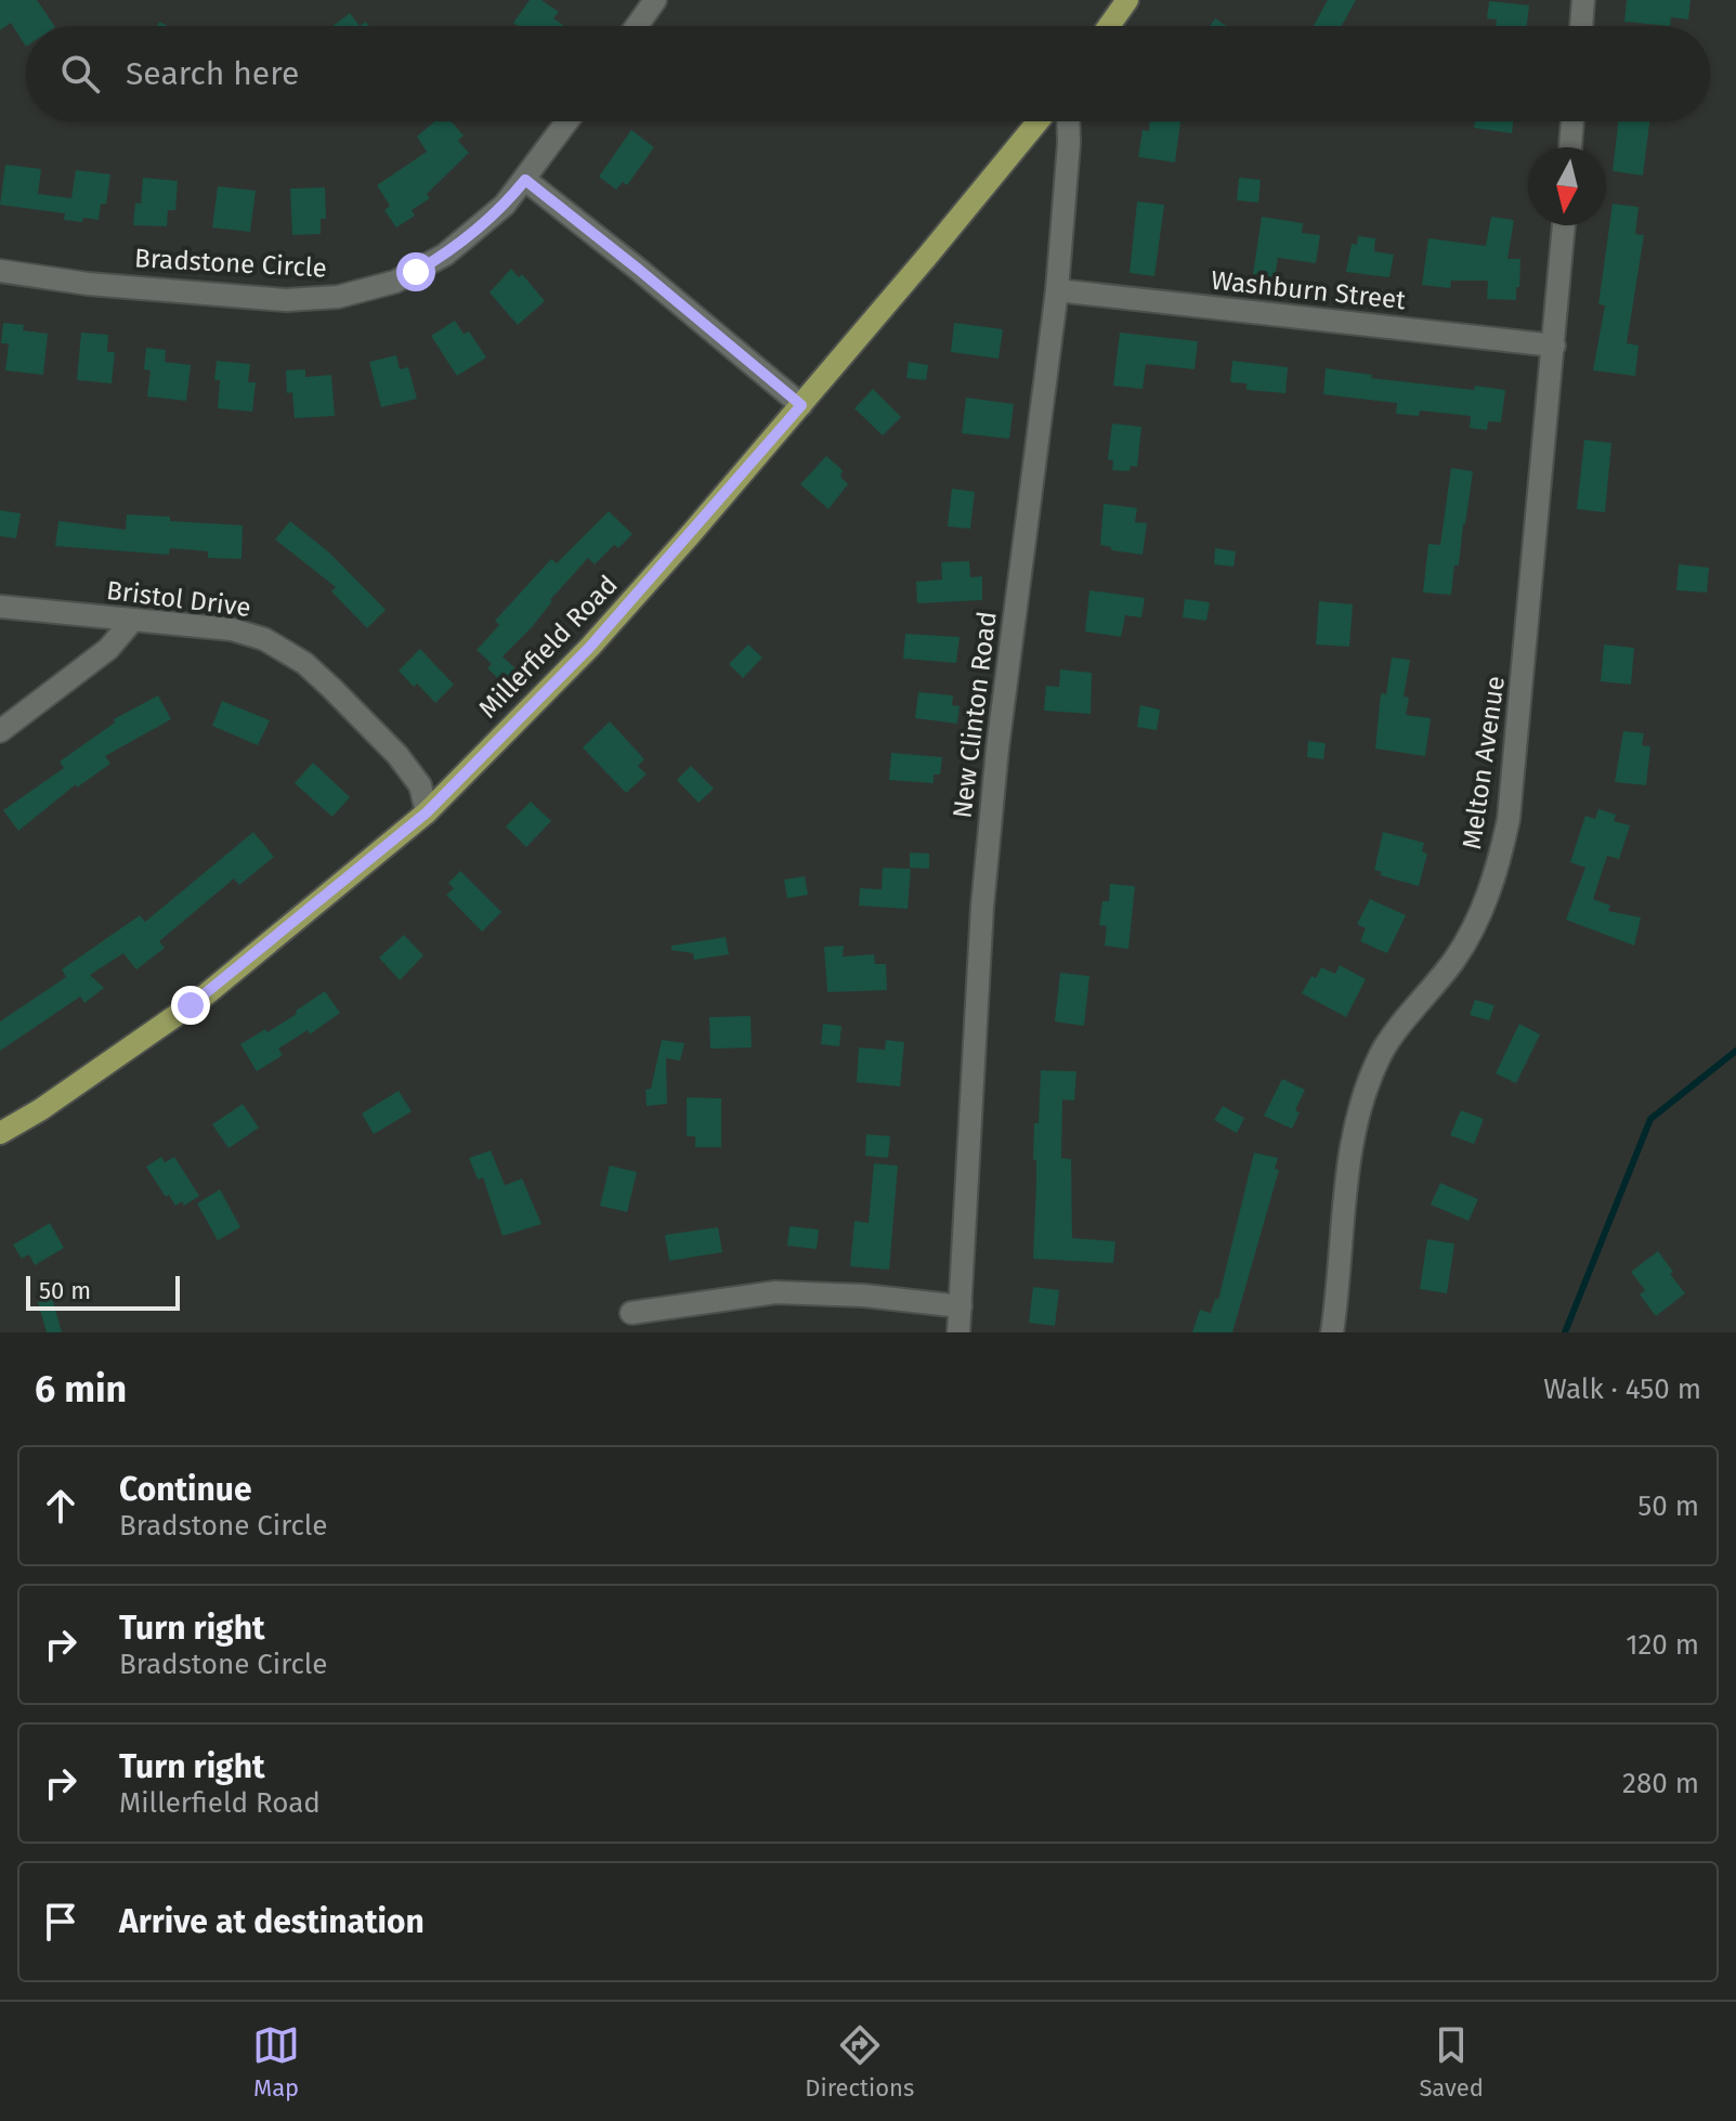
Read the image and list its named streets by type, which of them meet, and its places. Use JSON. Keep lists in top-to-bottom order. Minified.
{"streets":{"main road":["Millerfield Road"],"street":["Bradstone Circle","Washburn Street","Bristol Drive","New Clinton Road","Melton Avenue"]},"crossings":[["Washburn Street","New Clinton Road"],["Washburn Street","Melton Avenue"],["Bristol Drive","Millerfield Road"]],"scale_bar":"50 m","north":"bottom","page":{"search":"Search here","scale":"50 m","heading":["6 min","Walk · 450 m"],"list":[["Continue","Bradstone Circle","50 m"],["Turn right","Bradstone Circle","120 m"],["Turn right","Millerfield Road","280 m"],"Arrive at destination"],"nav":["Map","Directions","Saved"]}}
